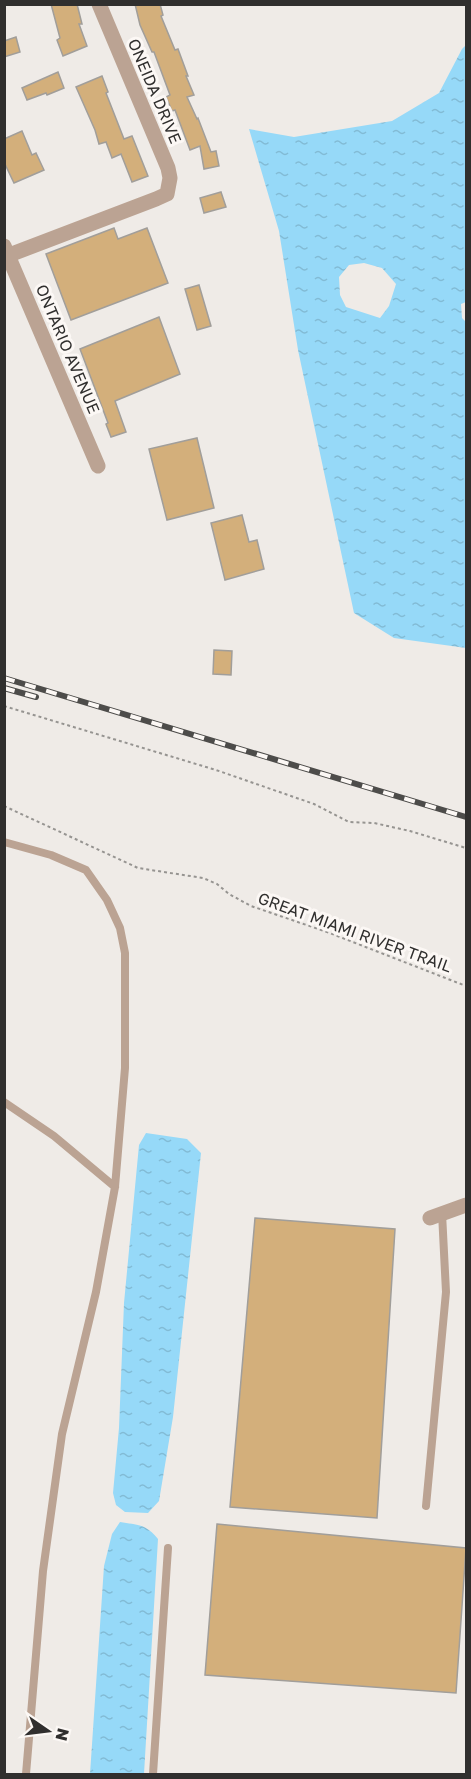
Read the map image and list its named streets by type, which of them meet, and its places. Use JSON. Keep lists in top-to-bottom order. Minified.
{"streets":{"street":["ONEIDA DRIVE","ONTARIO AVENUE"],"path":["GREAT MIAMI RIVER TRAIL"]},"crossings":[["ONEIDA DRIVE","ONTARIO AVENUE"]],"north":"right"}
